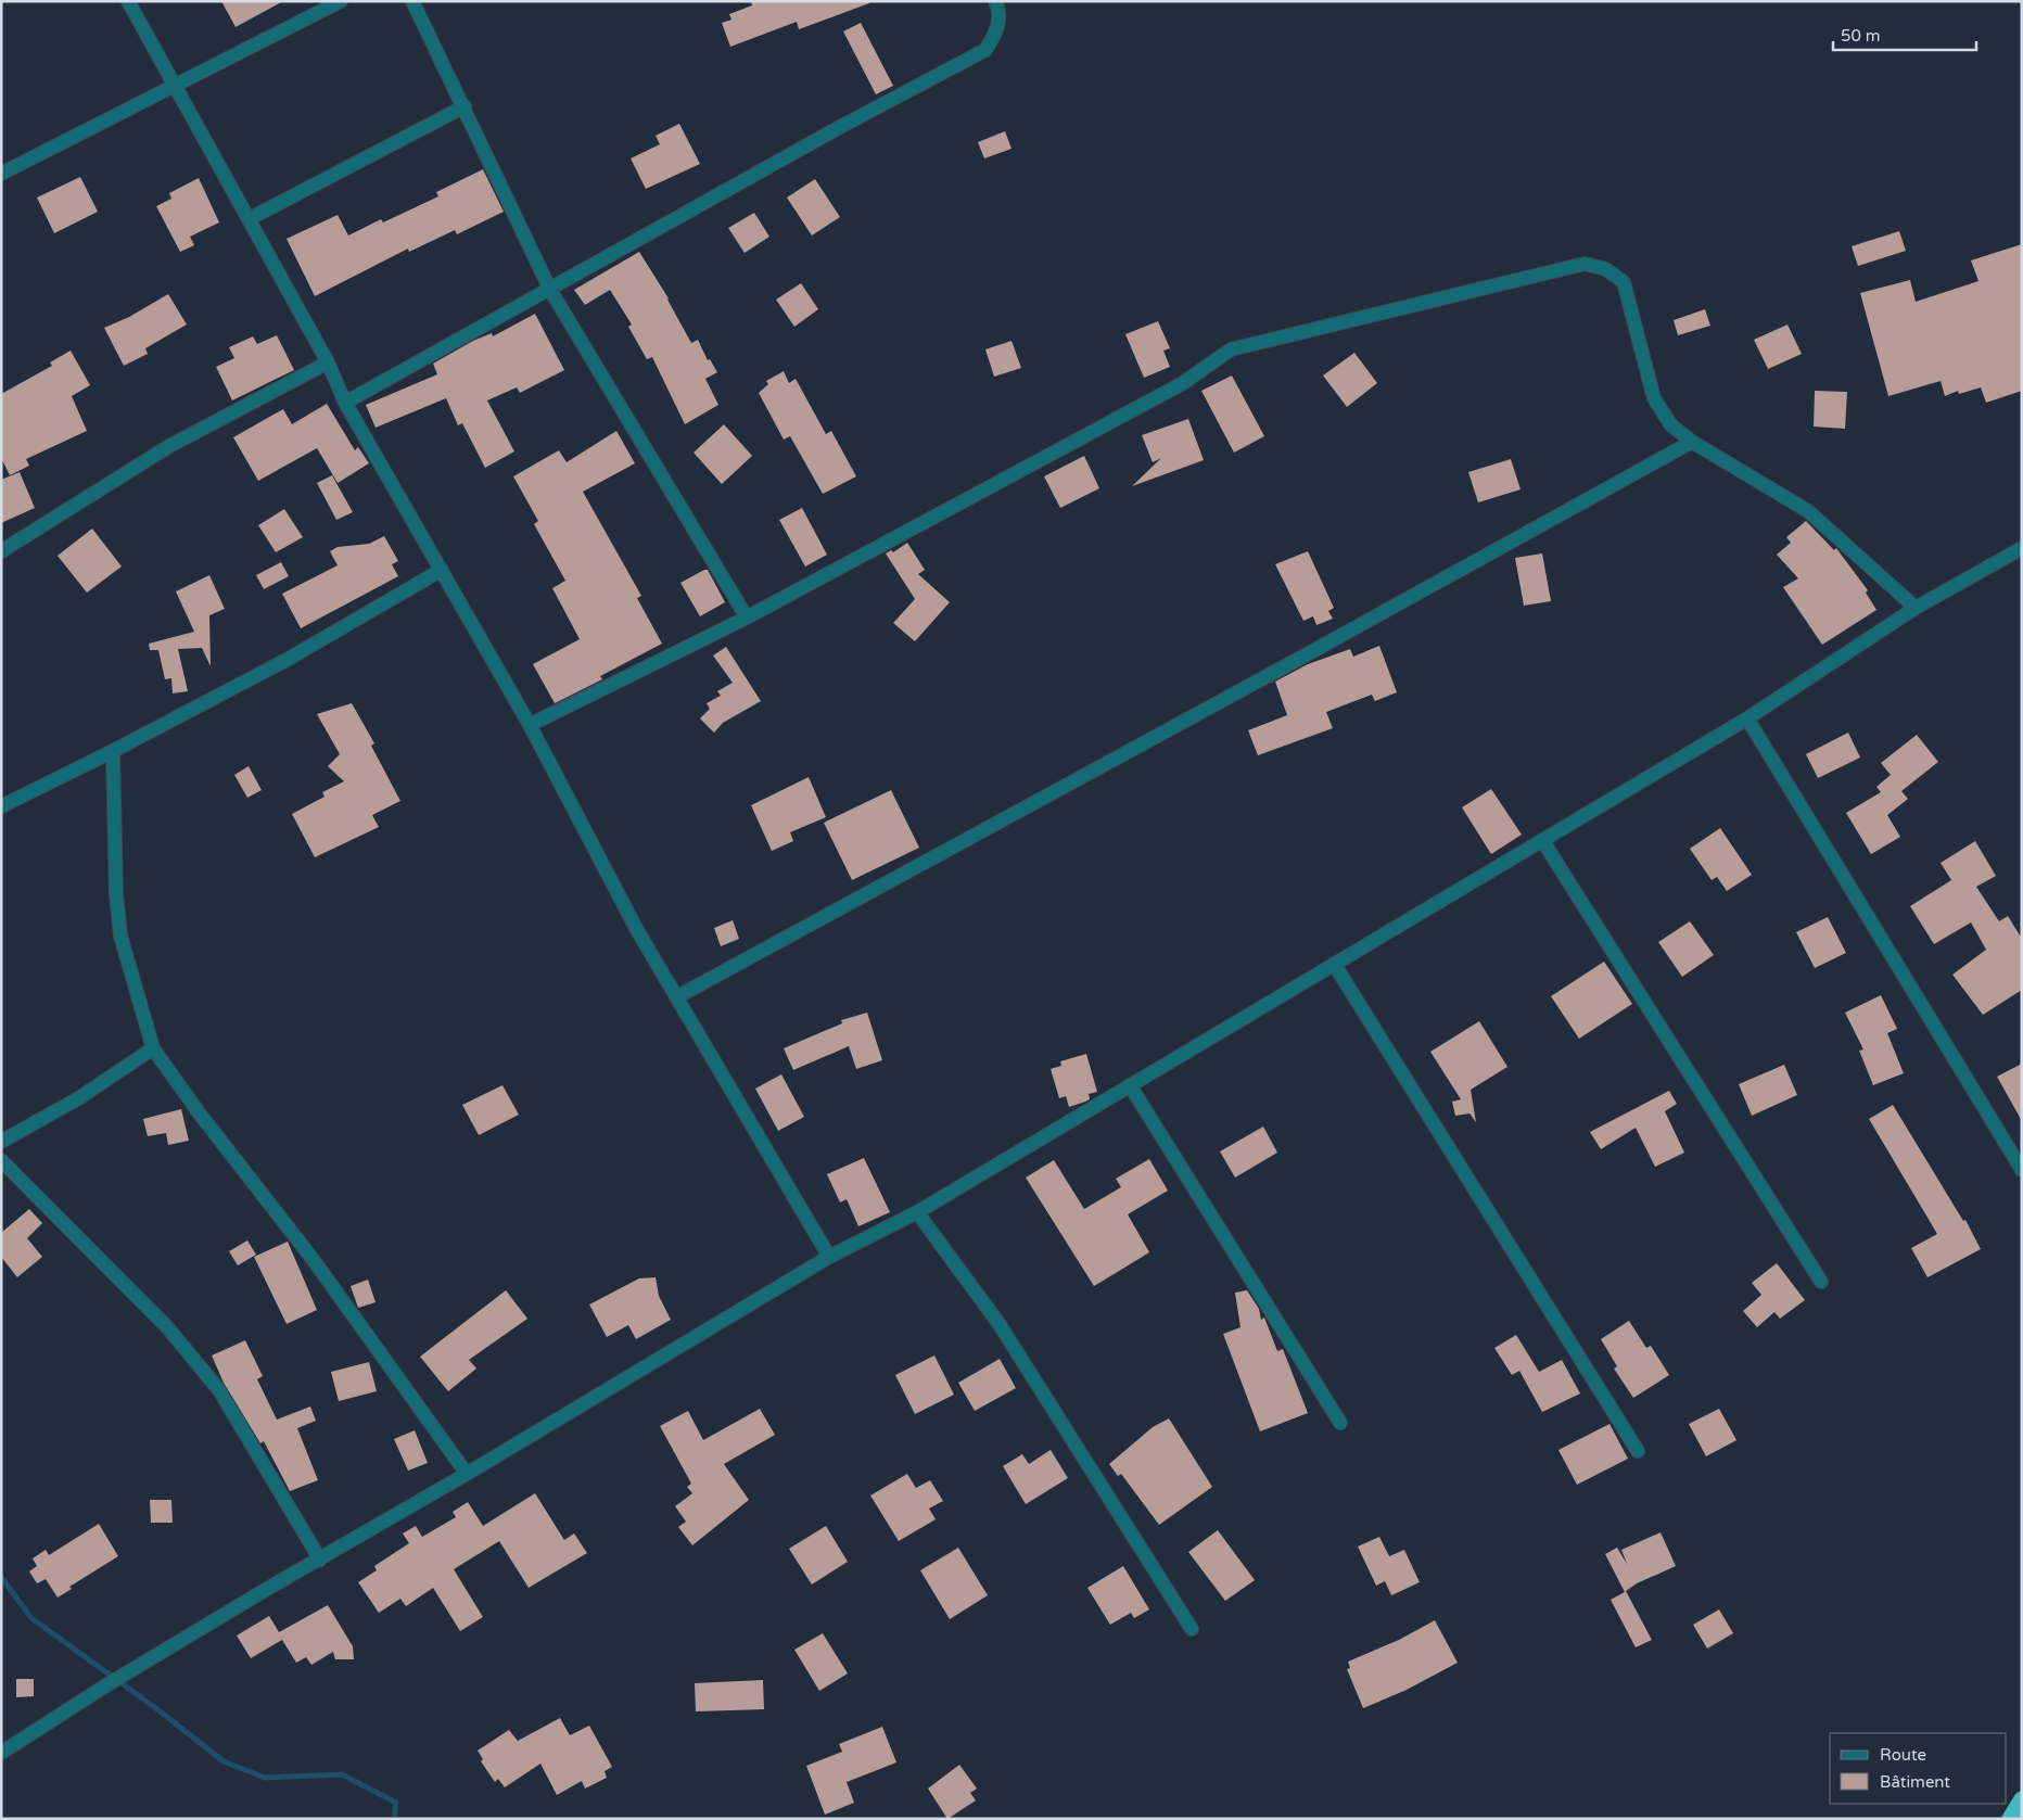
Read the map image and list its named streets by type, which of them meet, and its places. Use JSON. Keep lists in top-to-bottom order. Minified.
{"legend":["Route","Bâtiment"],"scale_bar":"50 m"}
